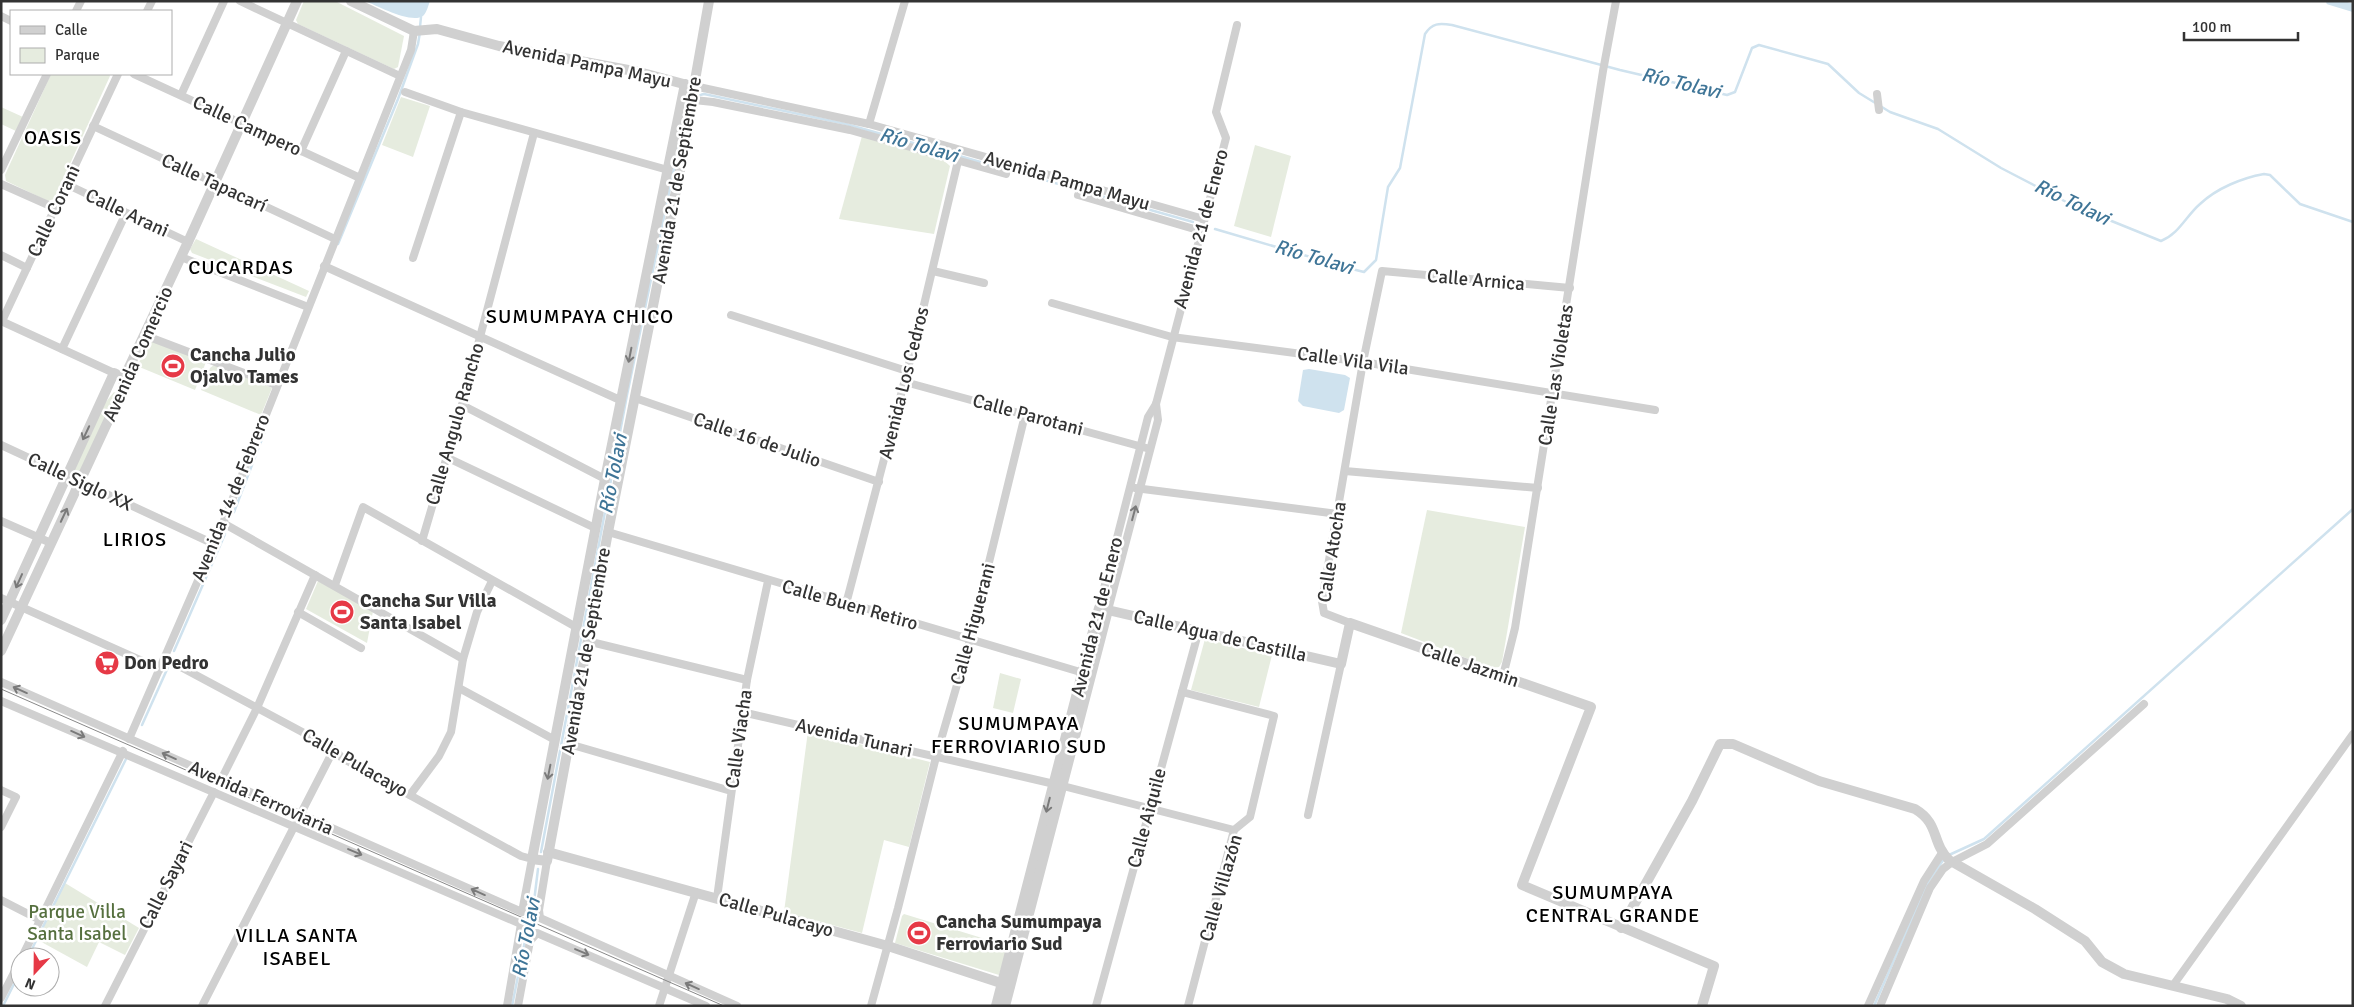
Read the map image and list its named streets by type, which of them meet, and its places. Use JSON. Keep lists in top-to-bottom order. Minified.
{"streets":{"street":["Avenida Pampa Mayu","Calle Campero","Avenida 21 de Septiembre","Calle Tapacarí","Calle Corani","Calle Arani","Avenida 21 de Enero","Calle Arnica","Avenida Comercio","Calle Vila Vila","Calle Las Violetas","Avenida Los Cedros","Calle Parotani","Calle Angulo Rancho","Calle 16 de Julio","Calle Siglo XX","Avenida 14 de Febrero","Calle Atocha","Calle Buen Retiro","Calle Higuerani","Calle Agua de Castilla","Calle Jazmin","Avenida Tunari","Calle Viacha","Calle Pulacayo","Avenida Ferroviaria","Calle Aiquile","Calle Sayari","Calle Villazón"]},"crossings":[["Avenida Pampa Mayu","Avenida 21 de Septiembre"],["Avenida Pampa Mayu","Avenida 21 de Enero"],["Avenida Pampa Mayu","Avenida Los Cedros"],["Avenida Pampa Mayu","Avenida 14 de Febrero"],["Calle Campero","Avenida Comercio"],["Calle Campero","Avenida 14 de Febrero"],["Avenida 21 de Septiembre","Calle 16 de Julio"],["Avenida 21 de Septiembre","Calle Buen Retiro"],["Avenida 21 de Septiembre","Calle Pulacayo"],["Avenida 21 de Septiembre","Avenida Ferroviaria"],["Calle Tapacarí","Calle Corani"],["Calle Tapacarí","Avenida Comercio"],["Calle Tapacarí","Avenida 14 de Febrero"],["Calle Corani","Calle Arani"],["Calle Arani","Avenida Comercio"],["Calle Arani","Avenida 14 de Febrero"],["Avenida 21 de Enero","Calle Vila Vila"],["Avenida 21 de Enero","Calle Parotani"],["Avenida 21 de Enero","Calle Buen Retiro"],["Avenida 21 de Enero","Calle Agua de Castilla"],["Avenida 21 de Enero","Avenida Tunari"],["Avenida 21 de Enero","Calle Pulacayo"],["Calle Arnica","Calle Las Violetas"],["Calle Arnica","Calle Atocha"],["Avenida Comercio","Calle Siglo XX"],["Calle Vila Vila","Calle Las Violetas"],["Calle Vila Vila","Calle Atocha"],["Calle Las Violetas","Calle Jazmin"],["Avenida Los Cedros","Calle Parotani"],["Avenida Los Cedros","Calle 16 de Julio"],["Avenida Los Cedros","Calle Buen Retiro"],["Calle Parotani","Calle Higuerani"],["Calle Siglo XX","Avenida 14 de Febrero"],["Avenida 14 de Febrero","Calle Pulacayo"],["Avenida 14 de Febrero","Avenida Ferroviaria"],["Calle Atocha","Calle Agua de Castilla"],["Calle Atocha","Calle Jazmin"],["Calle Buen Retiro","Calle Higuerani"],["Calle Buen Retiro","Calle Viacha"],["Calle Higuerani","Avenida Tunari"],["Calle Higuerani","Calle Pulacayo"],["Calle Agua de Castilla","Calle Aiquile"],["Avenida Tunari","Calle Viacha"],["Avenida Tunari","Calle Aiquile"],["Avenida Tunari","Calle Villazón"],["Calle Viacha","Calle Pulacayo"],["Avenida Ferroviaria","Calle Sayari"],["Calle Aiquile","Calle Villazón"]],"districts":["OASIS","CUCARDAS","SUMUMPAYA CHICO","LIRIOS","SUMUMPAYA FERROVIARIO SUD","SUMUMPAYA CENTRAL GRANDE","VILLA SANTA ISABEL"],"water":["Río Tolavi"],"parks":["Parque Villa Santa Isabel"],"places":{"sports":["Cancha Julio Ojalvo Tames","Cancha Sur Villa Santa Isabel","Cancha Sumumpaya Ferroviario Sud"],"supermarket":["Don Pedro"]},"legend":["Calle","Parque"],"scale_bar":"100 m","north":"bottom"}
